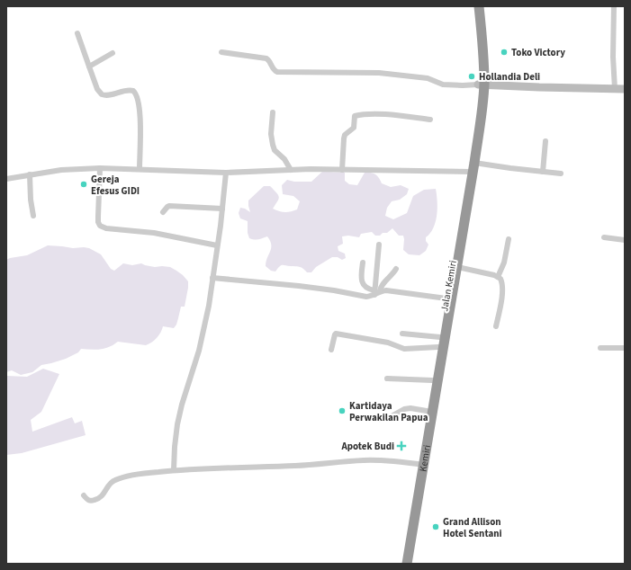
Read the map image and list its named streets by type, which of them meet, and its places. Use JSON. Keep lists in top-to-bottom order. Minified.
{"streets":{"highway":["Jalan Kemiri","Kemiri"]},"crossings":[["Jalan Kemiri","Kemiri"]],"places":{"other":["Toko Victory","Hollandia Deli","Gereja Efesus GIDI","Kartidaya Perwakilan Papua","Grand Allison Hotel Sentani"],"health":["Apotek Budi"]}}
